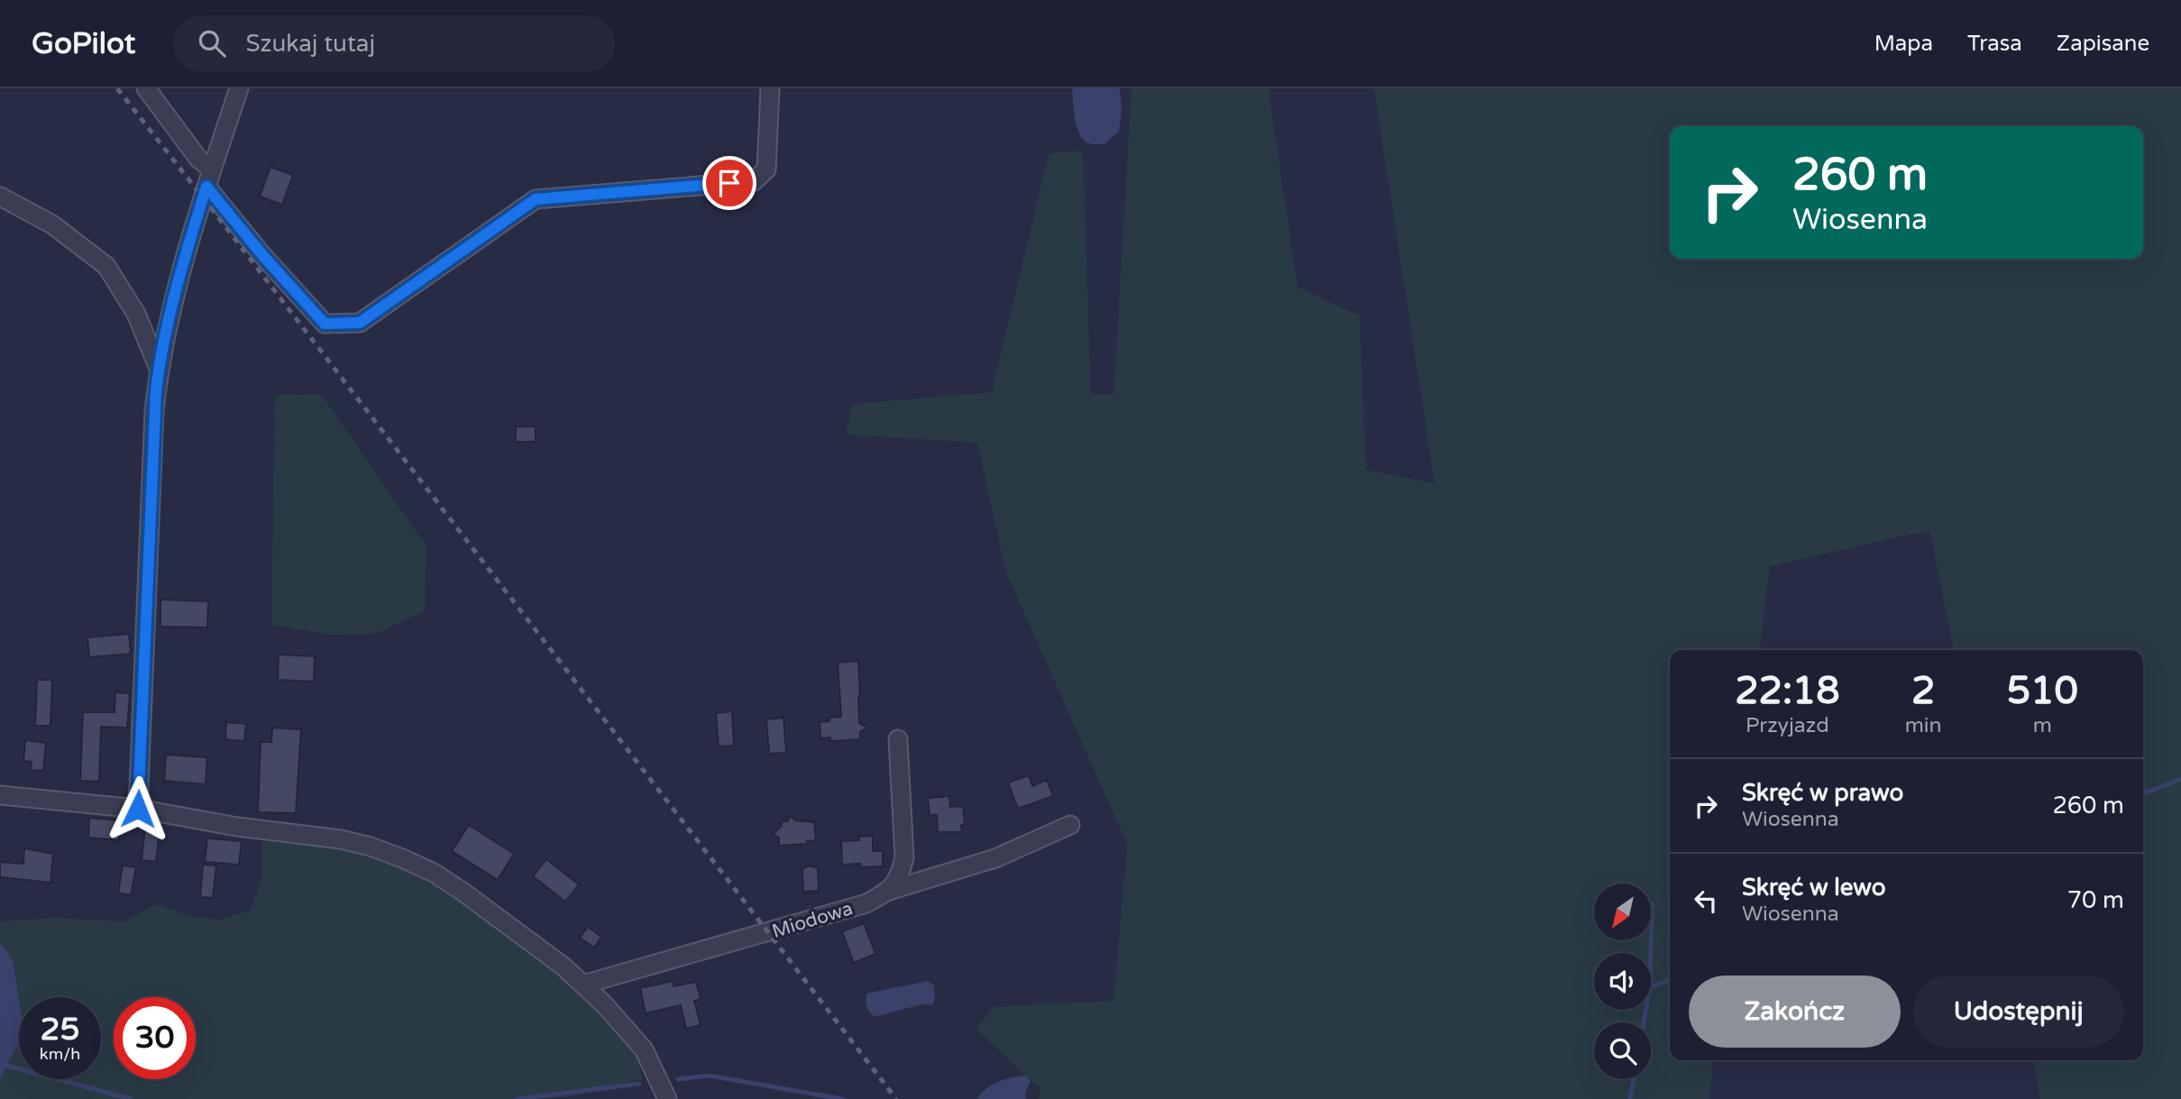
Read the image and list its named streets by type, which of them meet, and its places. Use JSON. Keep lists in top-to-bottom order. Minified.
{"streets":{"street":["Miodowa"]},"north":"bottom left","page":{"header":"GoPilot","search":"Szukaj tutaj","nav":["Mapa","Trasa","Zapisane"],"turn":["260 m","Wiosenna"],"eta":["22:18","Przyjazd","2","min","510","m"],"list":[{"name":"Skręć w prawo","note":"Wiosenna","value":"260 m"},{"name":"Skręć w lewo","note":"Wiosenna","value":"70 m"}],"buttons":["Zakończ","Udostępnij"],"speed":"25 km/h","limit":"30"}}
